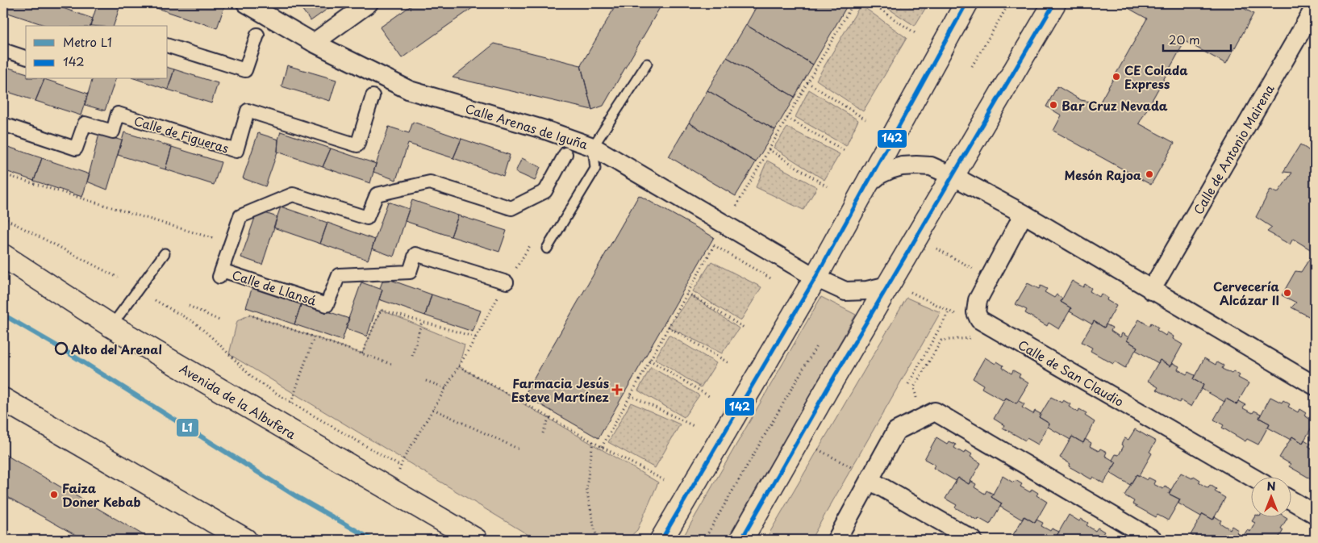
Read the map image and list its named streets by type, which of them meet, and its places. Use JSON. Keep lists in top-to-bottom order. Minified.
{"streets":{"main road":["Avenida de la Albufera"],"street":["Calle Arenas de Iguña","Calle de Figueras","Calle de Antonio Mairena","Calle de Llansá","Calle de San Claudio"]},"places":{"other":["CE Colada Express","Bar Cruz Nevada","Mesón Rajoa","Cervecería Alcázar II","Alto del Arenal","Faiza Doner Kebab"],"health":["Farmacia Jesús Esteve Martínez"]},"lines":["transit line 142","metro line L1"],"legend":["Metro L1","142"],"scale_bar":"20 m","north":"top"}
